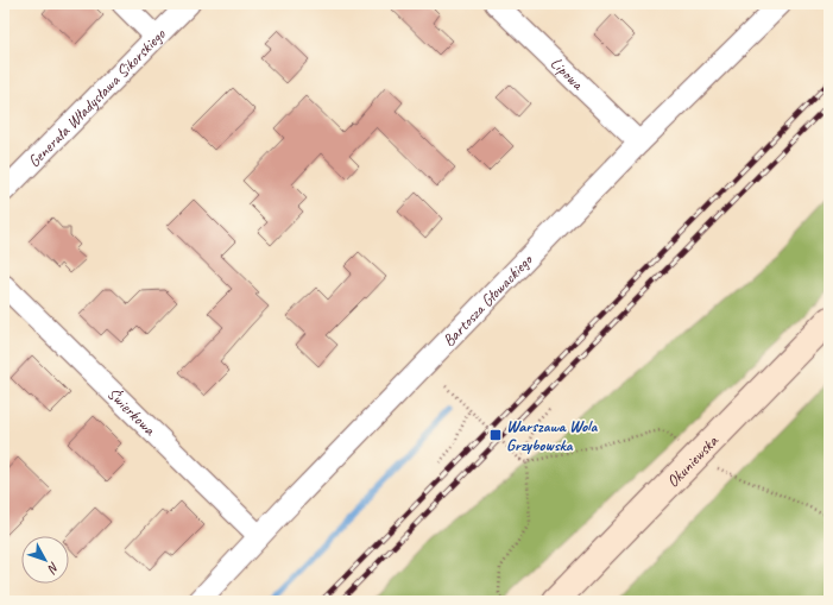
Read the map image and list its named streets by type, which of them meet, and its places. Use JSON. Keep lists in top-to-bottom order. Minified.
{"streets":{"main road":["Okuniewska"],"street":["Lipowa","Generała Władysława Sikorskiego","Bartosza Głowackiego","Świerkowa"]},"crossings":[["Lipowa","Bartosza Głowackiego"],["Bartosza Głowackiego","Świerkowa"]],"places":{"transit":["Warszawa Wola Grzybowska"]},"north":"bottom right"}
